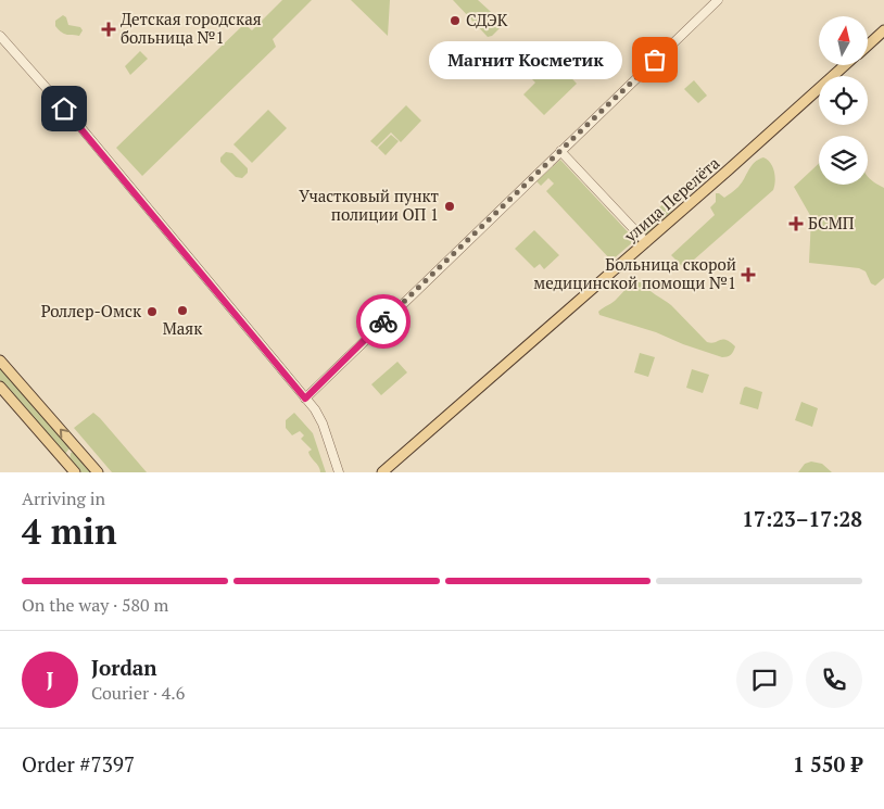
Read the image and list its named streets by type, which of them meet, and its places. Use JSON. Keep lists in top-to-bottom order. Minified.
{"streets":{"main road":["улица Перелёта"]},"places":{"other":["СДЭК","Магнит Косметик","Участковый пункт полиции ОП 1","Маяк","Роллер-Омск"],"health":["Детская городская больница №1","БСМП","Больница скорой медицинской помощи №1"]},"north":"top","page":{"bubble":"Магнит Косметик","heading":["4 min","Arriving in","17:23–17:28"],"panel":["Jordan","Courier · 4.6","Order #7397","1 550 ₽"],"bar":"On the way · 580 m","round":"J"}}
